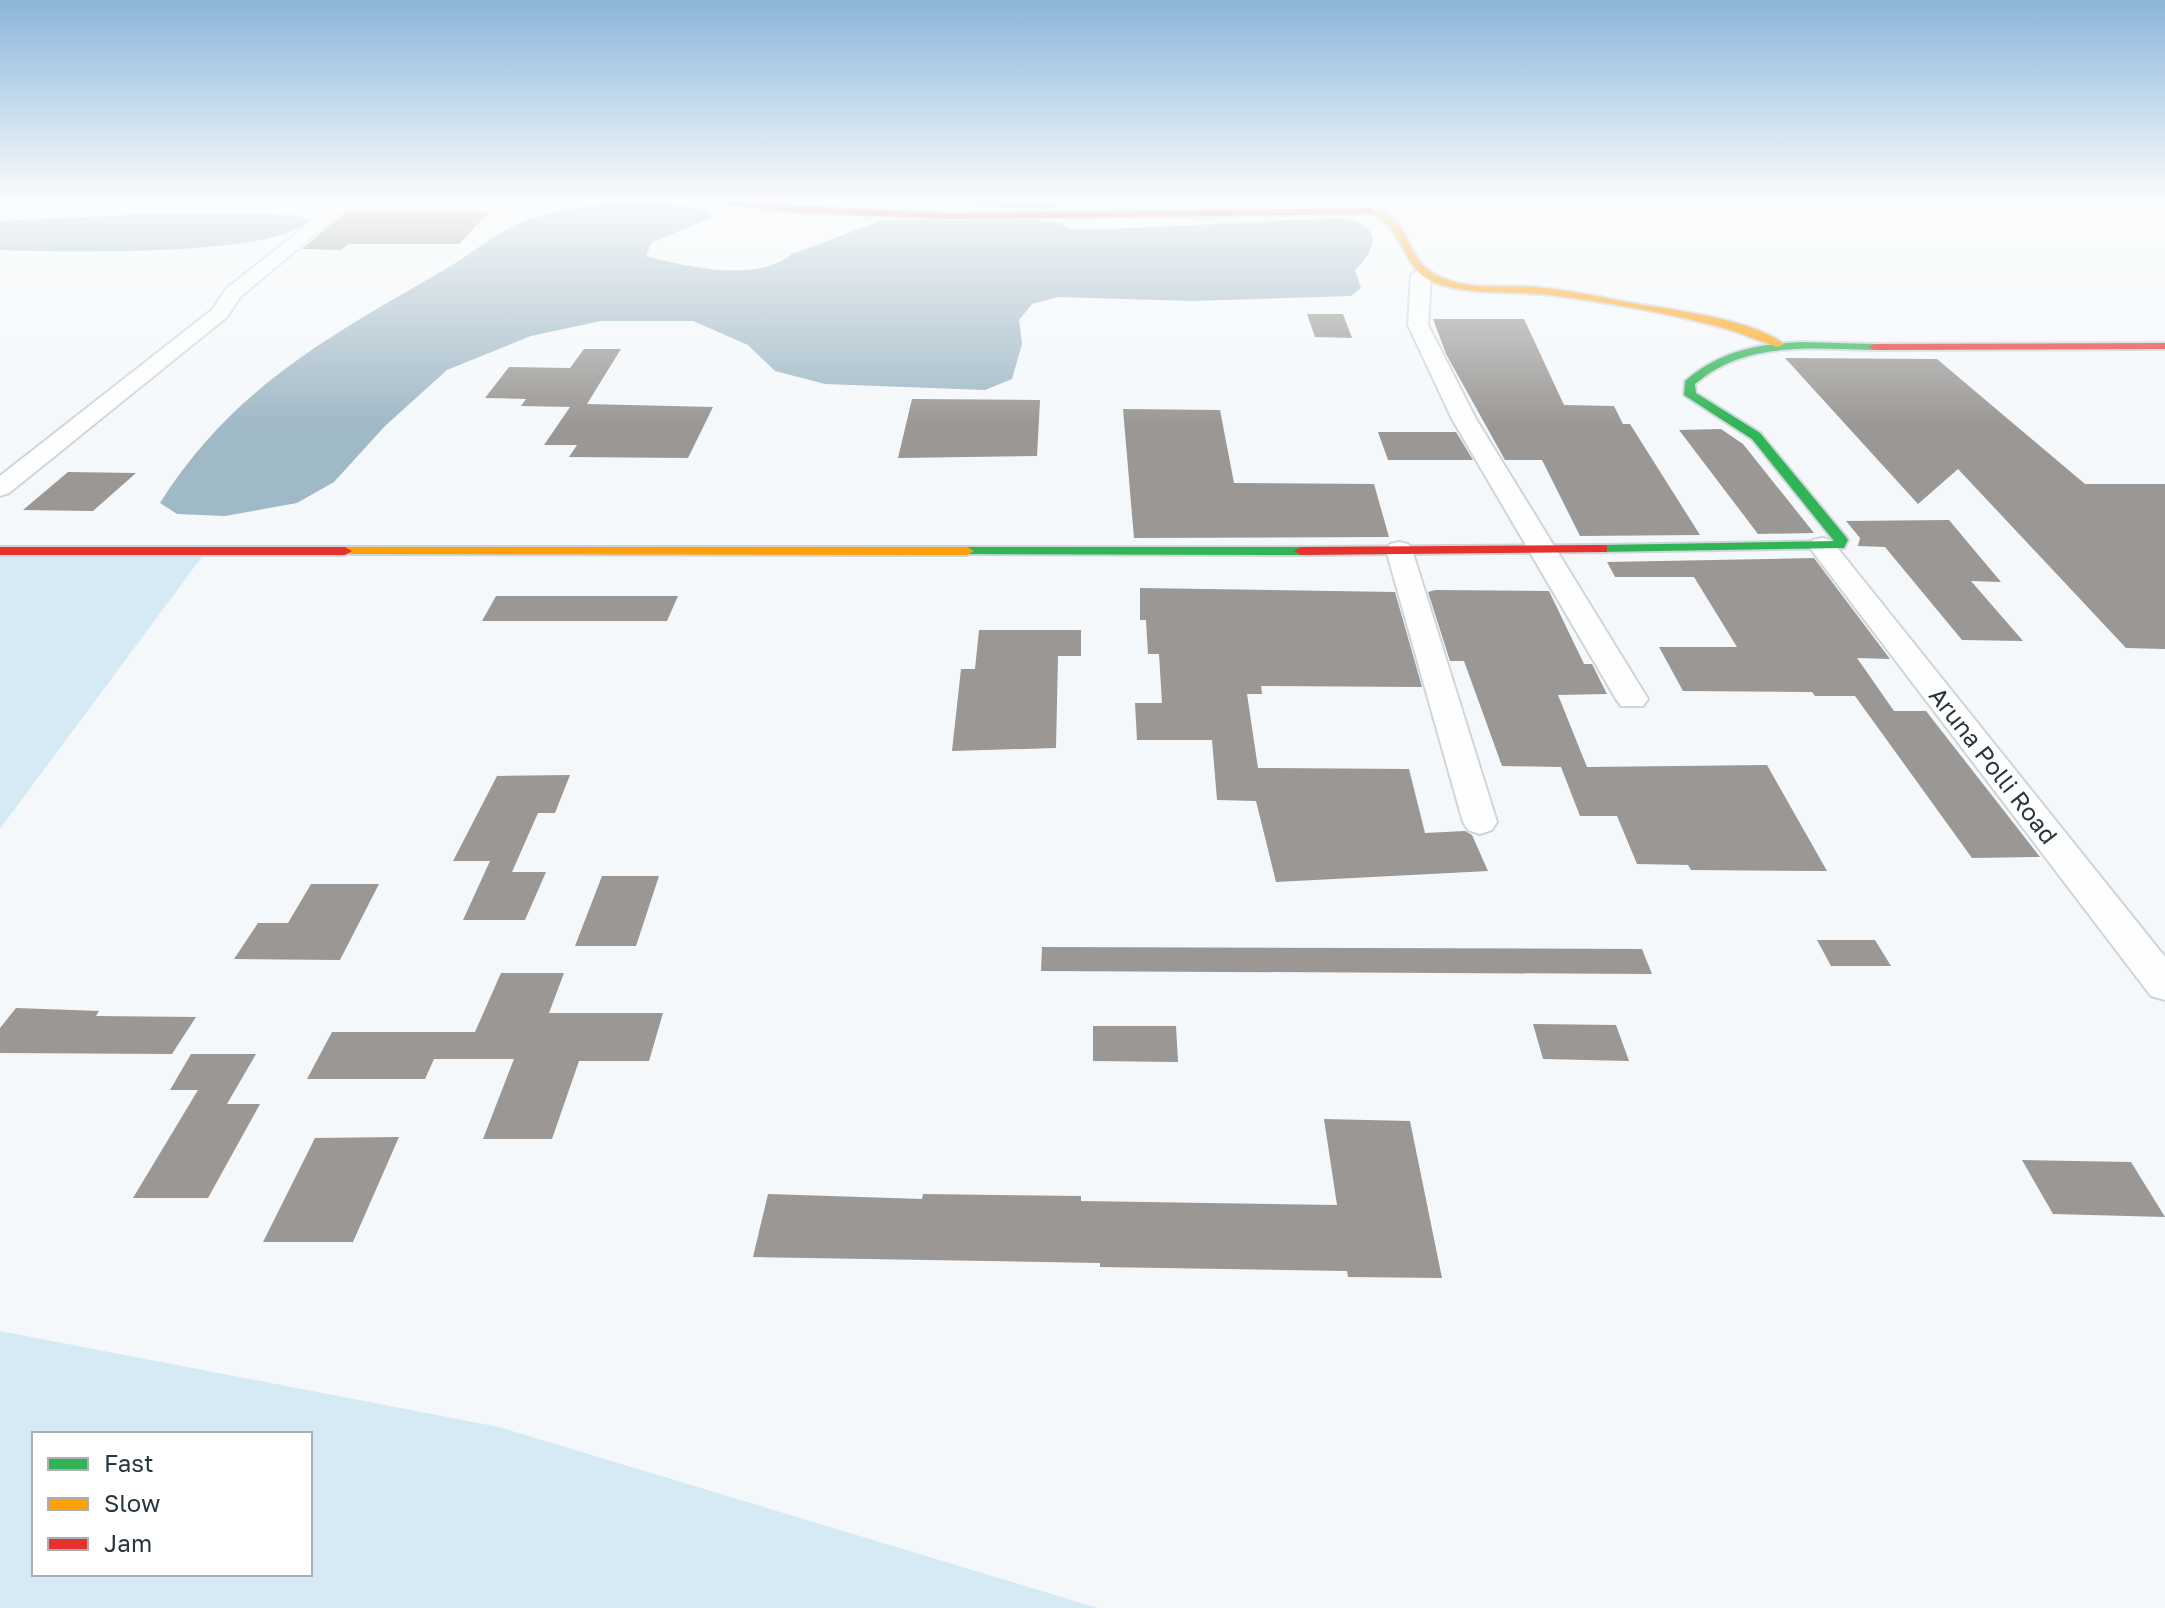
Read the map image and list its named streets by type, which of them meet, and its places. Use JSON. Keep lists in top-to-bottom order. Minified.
{"streets":{"street":["Aruna Polli Road"]},"legend":["Fast","Slow","Jam"]}
